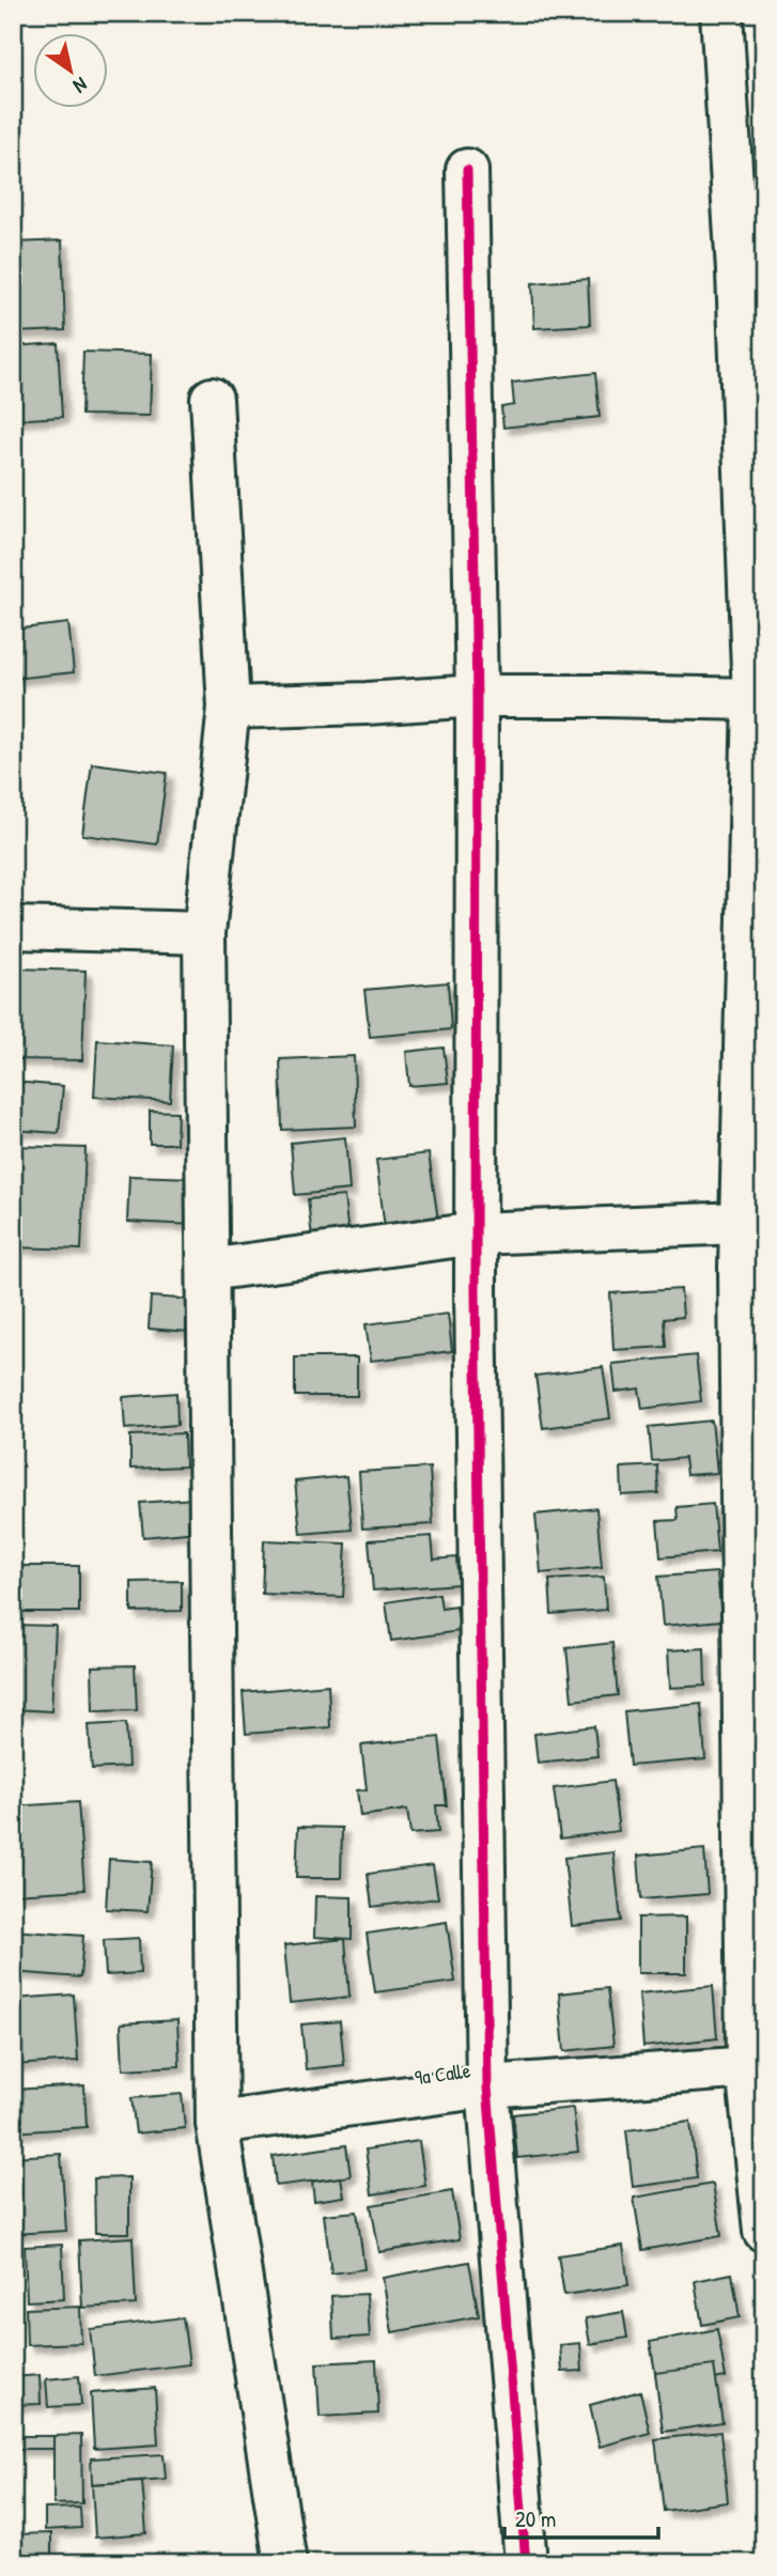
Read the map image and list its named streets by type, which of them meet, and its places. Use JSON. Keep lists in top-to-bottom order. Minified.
{"streets":{"street":["9a Calle"]},"scale_bar":"20 m","north":"bottom right"}
